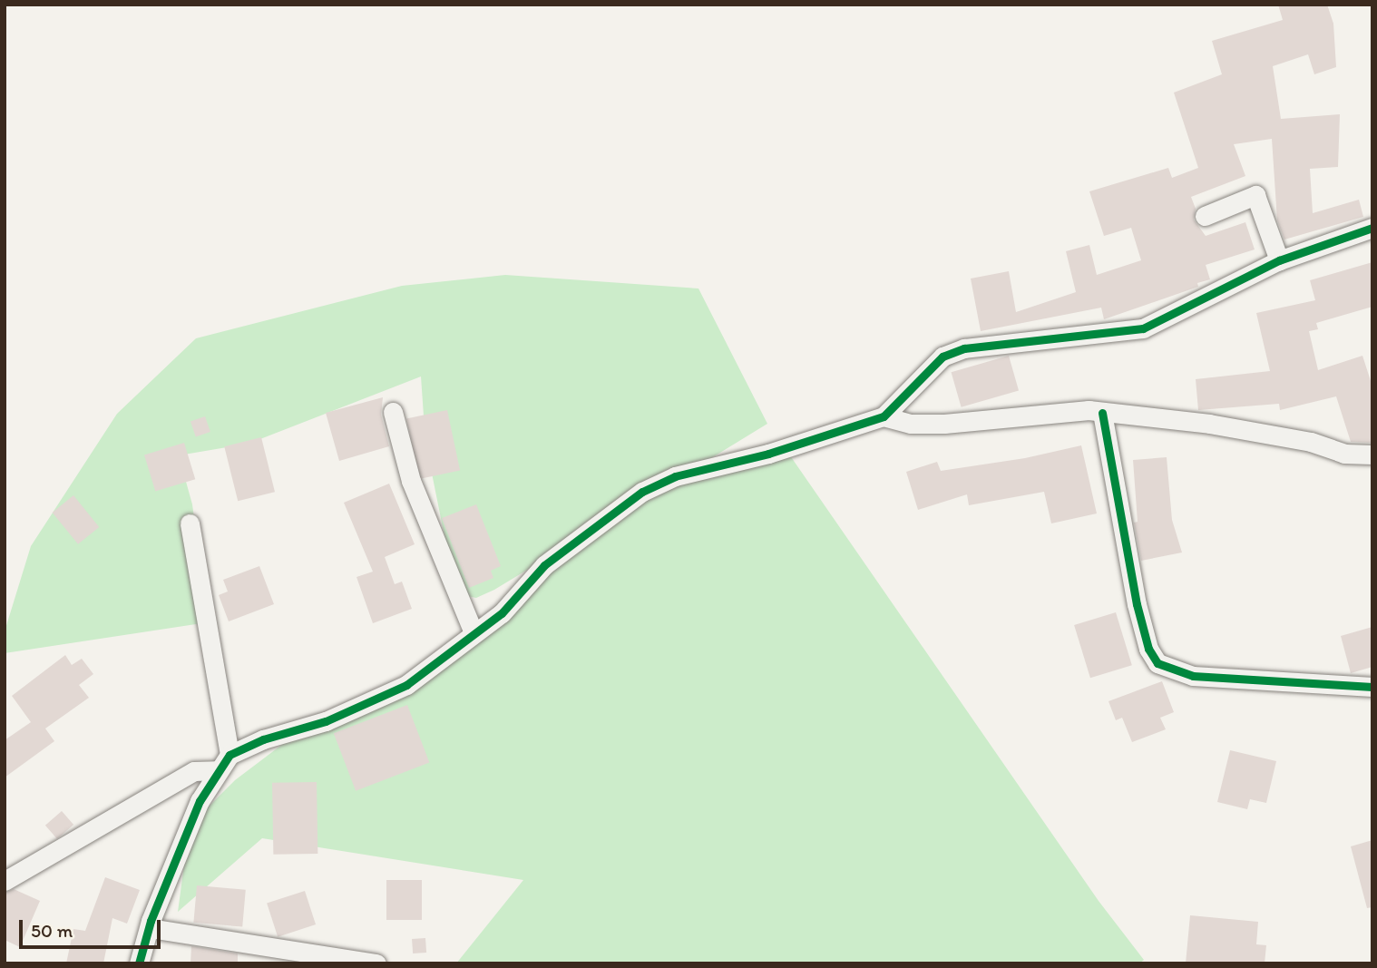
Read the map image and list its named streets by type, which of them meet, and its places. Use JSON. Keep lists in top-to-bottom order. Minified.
{"scale_bar":"50 m"}
